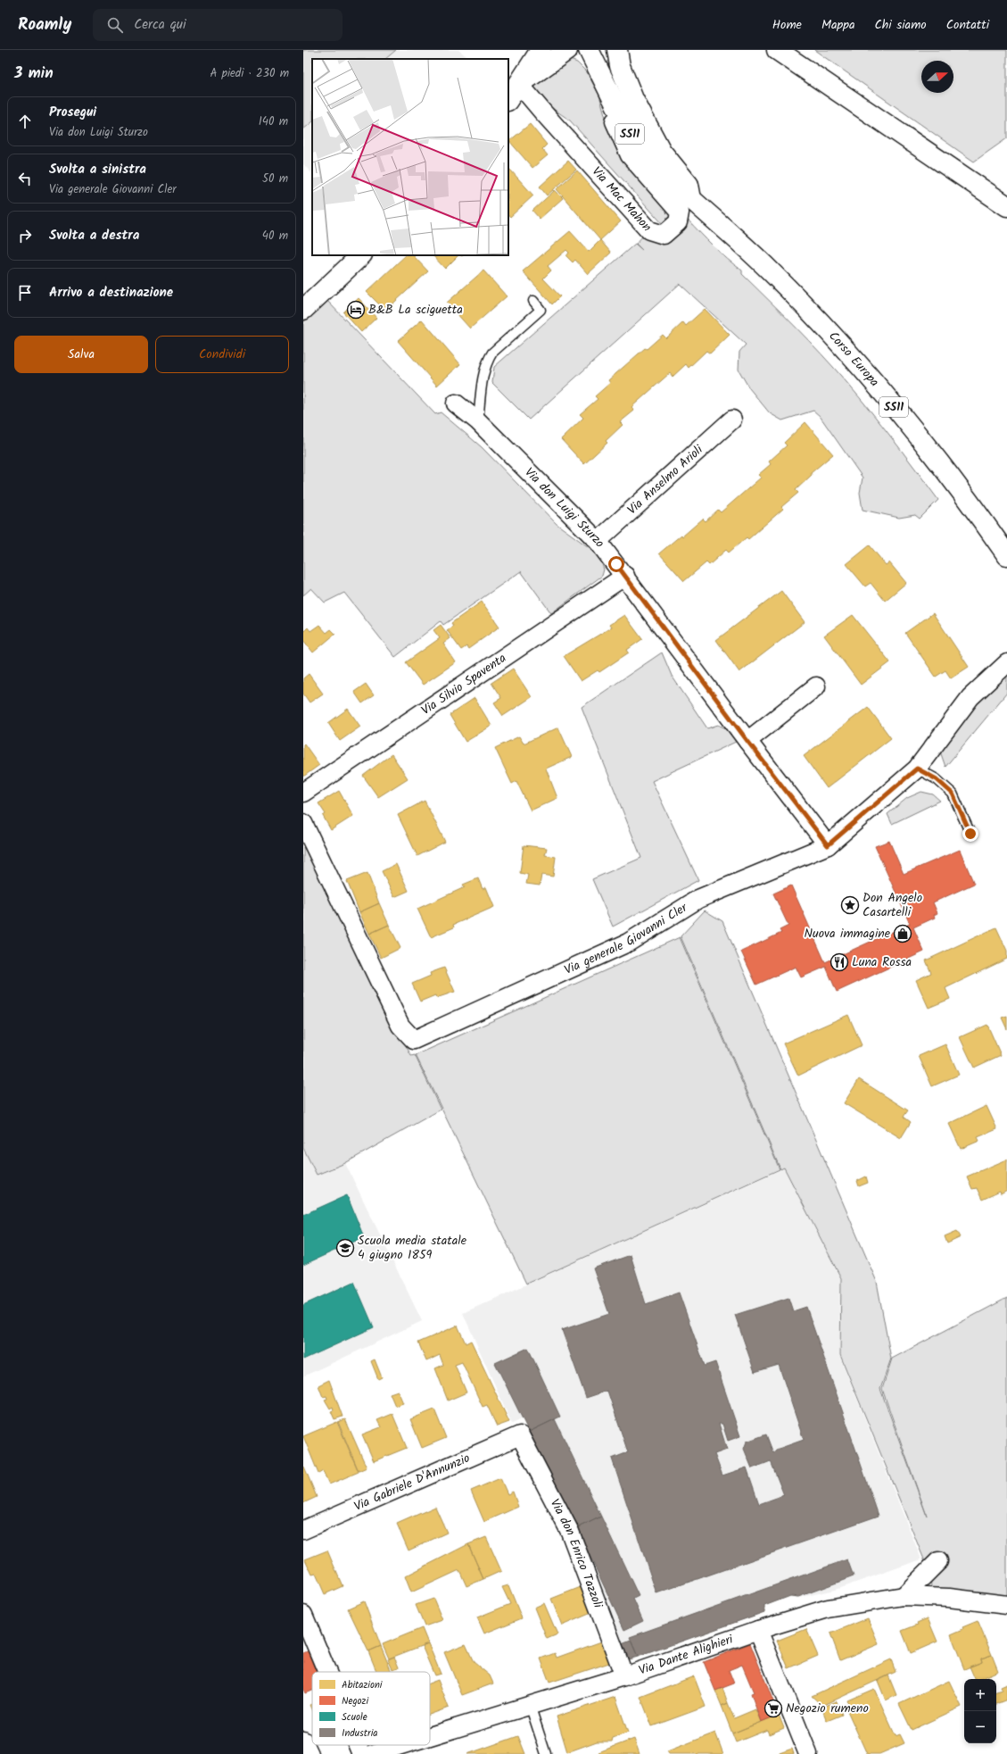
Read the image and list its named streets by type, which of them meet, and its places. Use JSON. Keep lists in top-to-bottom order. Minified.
{"streets":{"main road":["SS11","Corso Europa"],"street":["Via Mac Mahon","Via Anselmo Arioli","Via don Luigi Sturzo","Via Silvio Spaventa","Via generale Giovanni Cler","Via Gabriele D'Annunzio","Via don Enrico Tazzoli","Via Dante Alighieri"]},"crossings":[["SS11","Corso Europa"],["Via Mac Mahon","Corso Europa"],["Via Anselmo Arioli","Via don Luigi Sturzo"],["Via don Luigi Sturzo","Via Silvio Spaventa"],["Via don Luigi Sturzo","Via generale Giovanni Cler"],["Via Gabriele D'Annunzio","Via don Enrico Tazzoli"],["Via don Enrico Tazzoli","Via Dante Alighieri"]],"places":{"hotel":["B&B La sciguetta"],"place":["Don Angelo Casartelli"],"shop":["Nuova immagine"],"restaurant":["Luna Rossa"],"school or university":["Scuola media statale 4 giugno 1859"],"supermarket":["Negozio rumeno"]},"legend":["Abitazioni","Negozi","Scuole","Industria"],"north":"right","page":{"header":"Roamly","search":"Cerca qui","nav":["Home","Mappa","Chi siamo","Contatti"],"heading":["3 min","A piedi · 230 m"],"list":[["Prosegui","Via don Luigi Sturzo","140 m"],["Svolta a sinistra","Via generale Giovanni Cler","50 m"],["Svolta a destra","40 m"],"Arrivo a destinazione"],"buttons":["Salva","Condividi"],"map_buttons":["+","−"]}}
